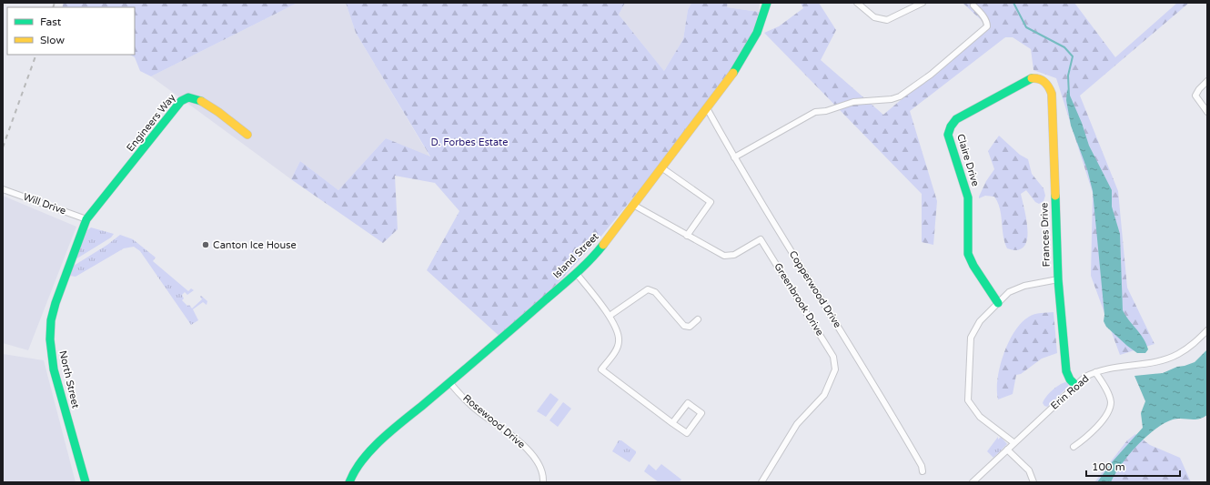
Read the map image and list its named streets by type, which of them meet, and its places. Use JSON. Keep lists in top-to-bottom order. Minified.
{"streets":{"street":["Engineers Way","Claire Drive","Will Drive","Frances Drive","Island Street","Copperwood Drive","Greenbrook Drive","North Street","Erin Road","Rosewood Drive"]},"crossings":[["Engineers Way","Will Drive"],["Engineers Way","North Street"],["Claire Drive","Frances Drive"],["Will Drive","North Street"],["Frances Drive","Erin Road"],["Island Street","Copperwood Drive"],["Island Street","Greenbrook Drive"],["Island Street","Rosewood Drive"]],"parks":["D. Forbes Estate"],"places":["Canton Ice House"],"legend":["Fast","Slow"],"scale_bar":"100 m"}
